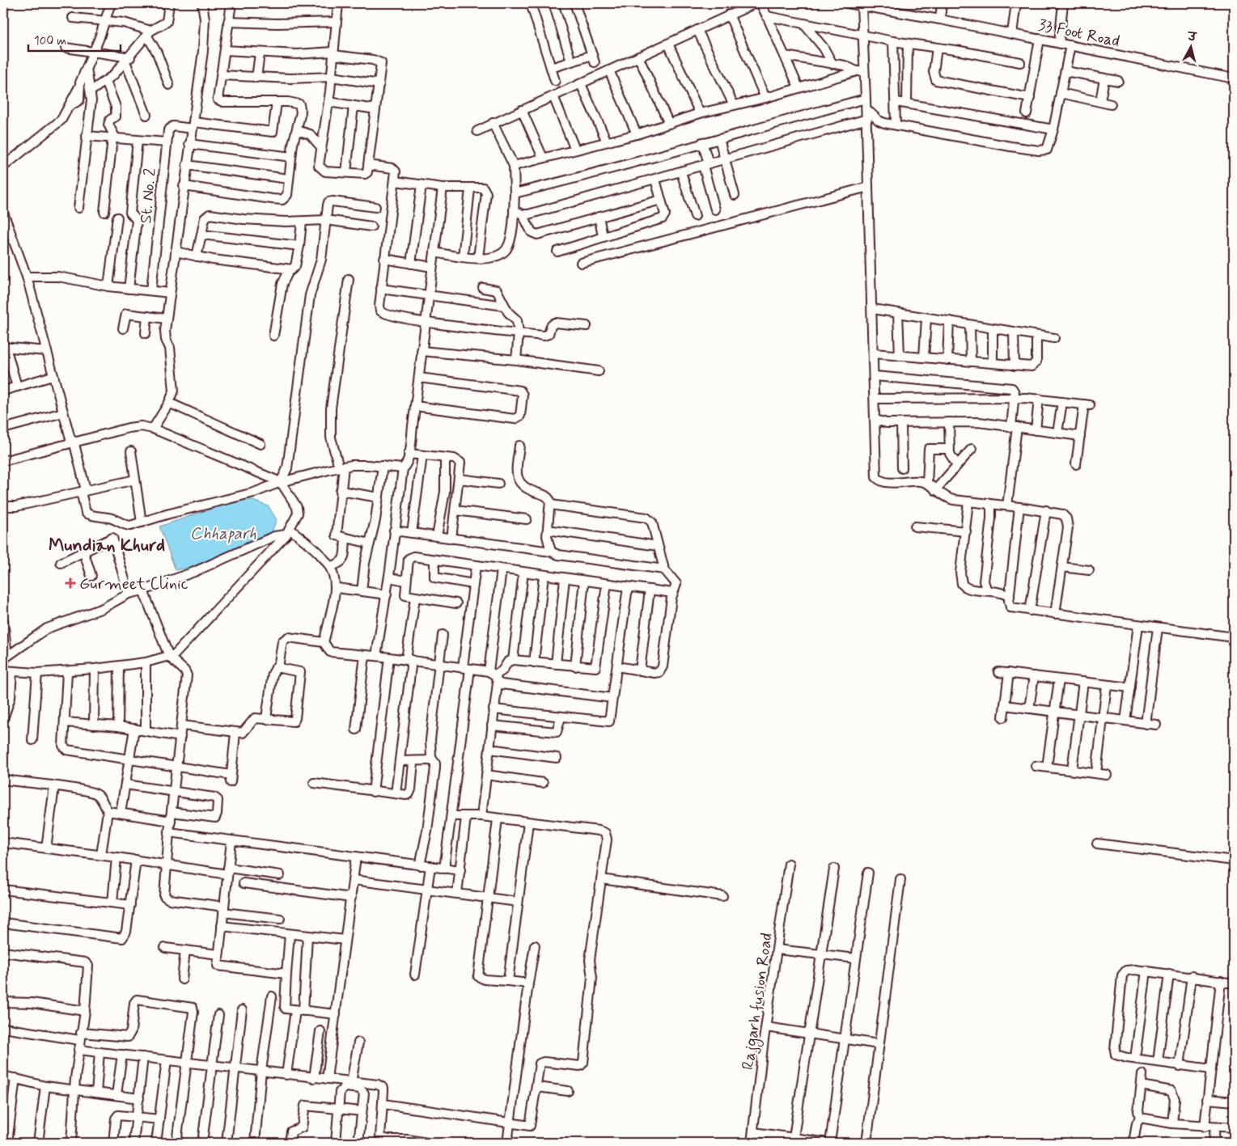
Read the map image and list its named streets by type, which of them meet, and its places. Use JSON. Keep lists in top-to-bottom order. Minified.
{"streets":{"street":["33 Foot Road","St. No. 2","Rajgarh fusion Road"]},"districts":["Mundian Khurd"],"water":["Chhaparh"],"places":{"health":["Gurmeet Clinic"]},"scale_bar":"100 m","north":"top"}
